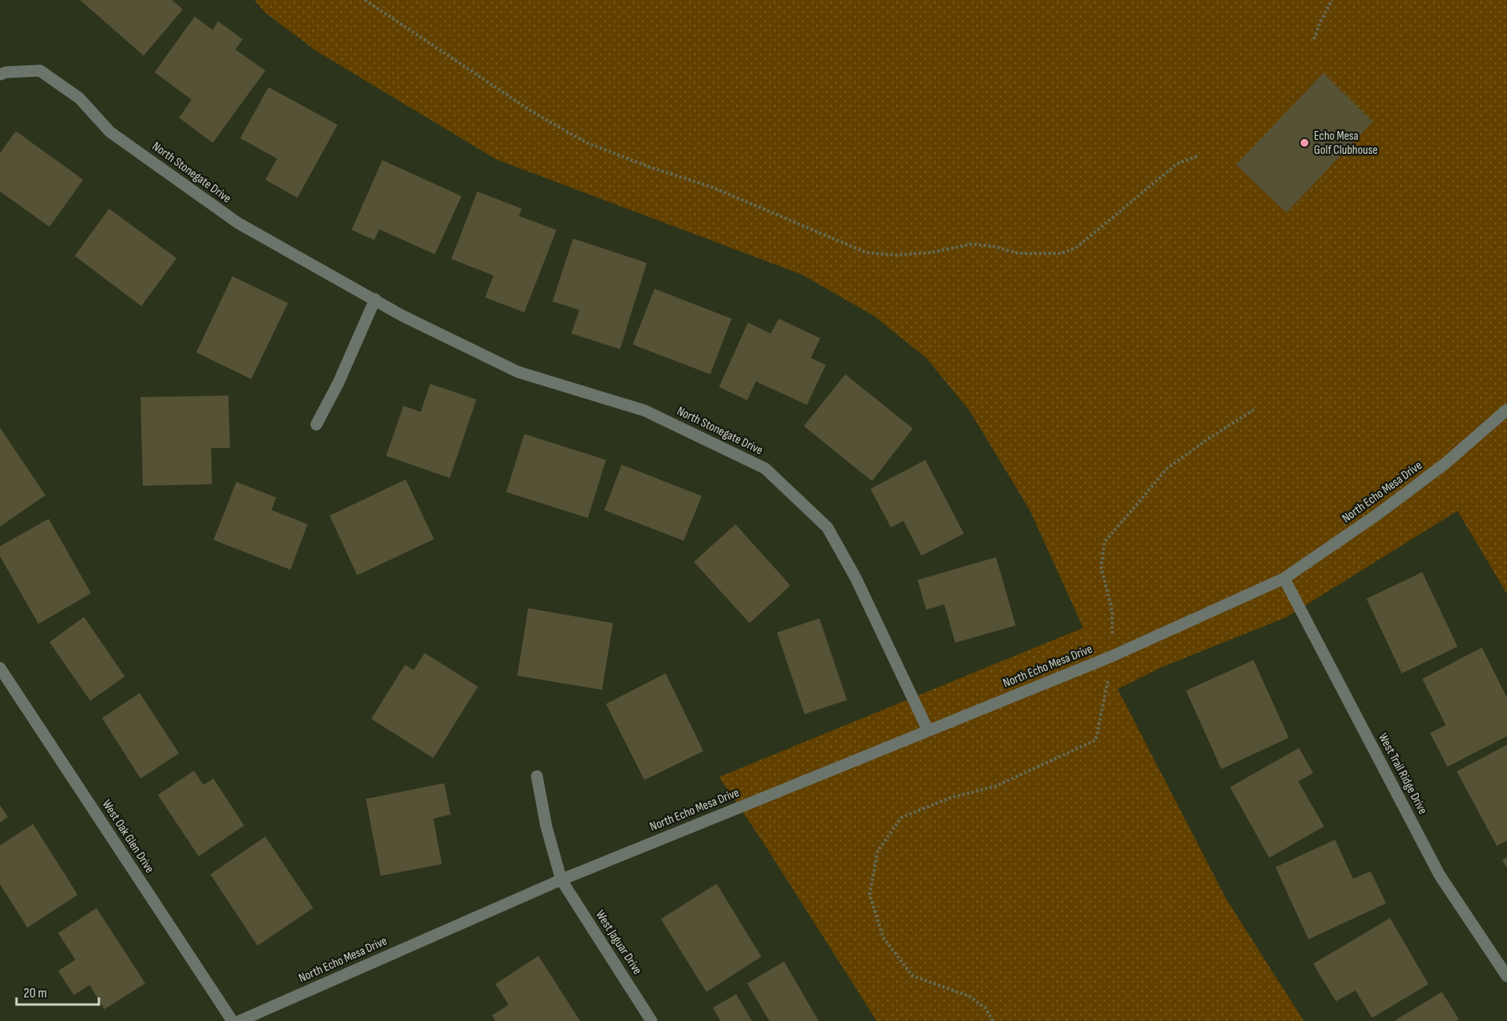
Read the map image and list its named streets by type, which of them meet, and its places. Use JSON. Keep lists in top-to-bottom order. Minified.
{"streets":{"street":["North Stonegate Drive","North Echo Mesa Drive","West Trail Ridge Drive","West Oak Glen Drive","West Jaguar Drive"]},"crossings":[["North Stonegate Drive","North Echo Mesa Drive"],["North Echo Mesa Drive","West Trail Ridge Drive"],["North Echo Mesa Drive","West Jaguar Drive"]],"places":["Echo Mesa Golf Clubhouse"],"scale_bar":"20 m"}
